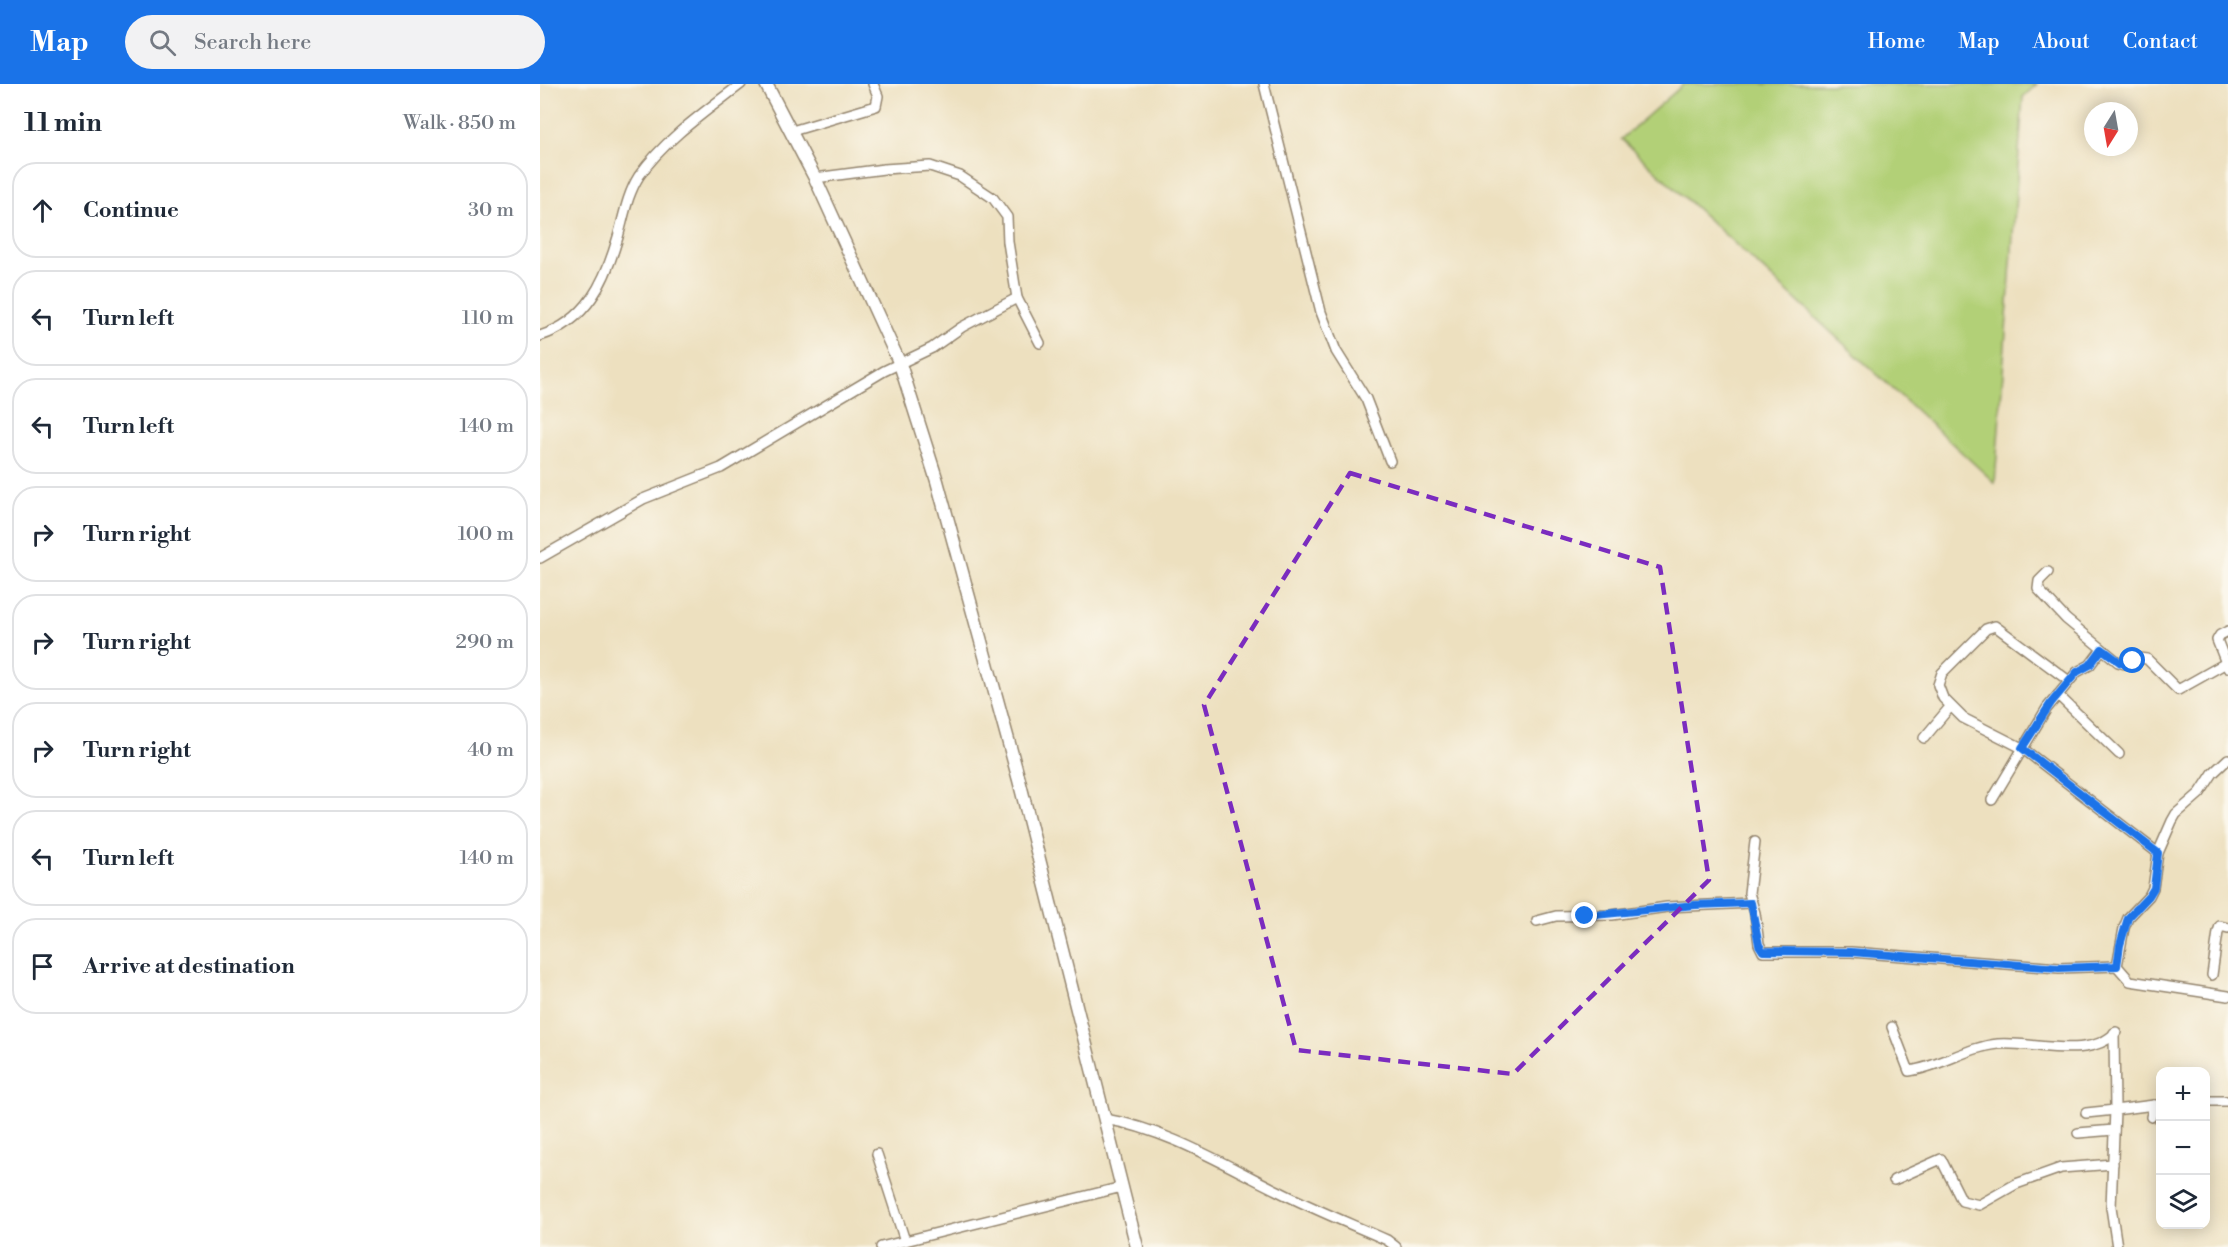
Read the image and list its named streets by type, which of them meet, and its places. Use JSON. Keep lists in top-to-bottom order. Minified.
{"north":"bottom","page":{"header":"Map","search":"Search here","nav":["Home","Map","About","Contact"],"heading":["11 min","Walk · 850 m"],"list":[["Continue","30 m"],["Turn left","110 m"],["Turn left","140 m"],["Turn right","100 m"],["Turn right","290 m"],["Turn right","40 m"],["Turn left","140 m"],"Arrive at destination"],"map_buttons":["+","−"]}}
